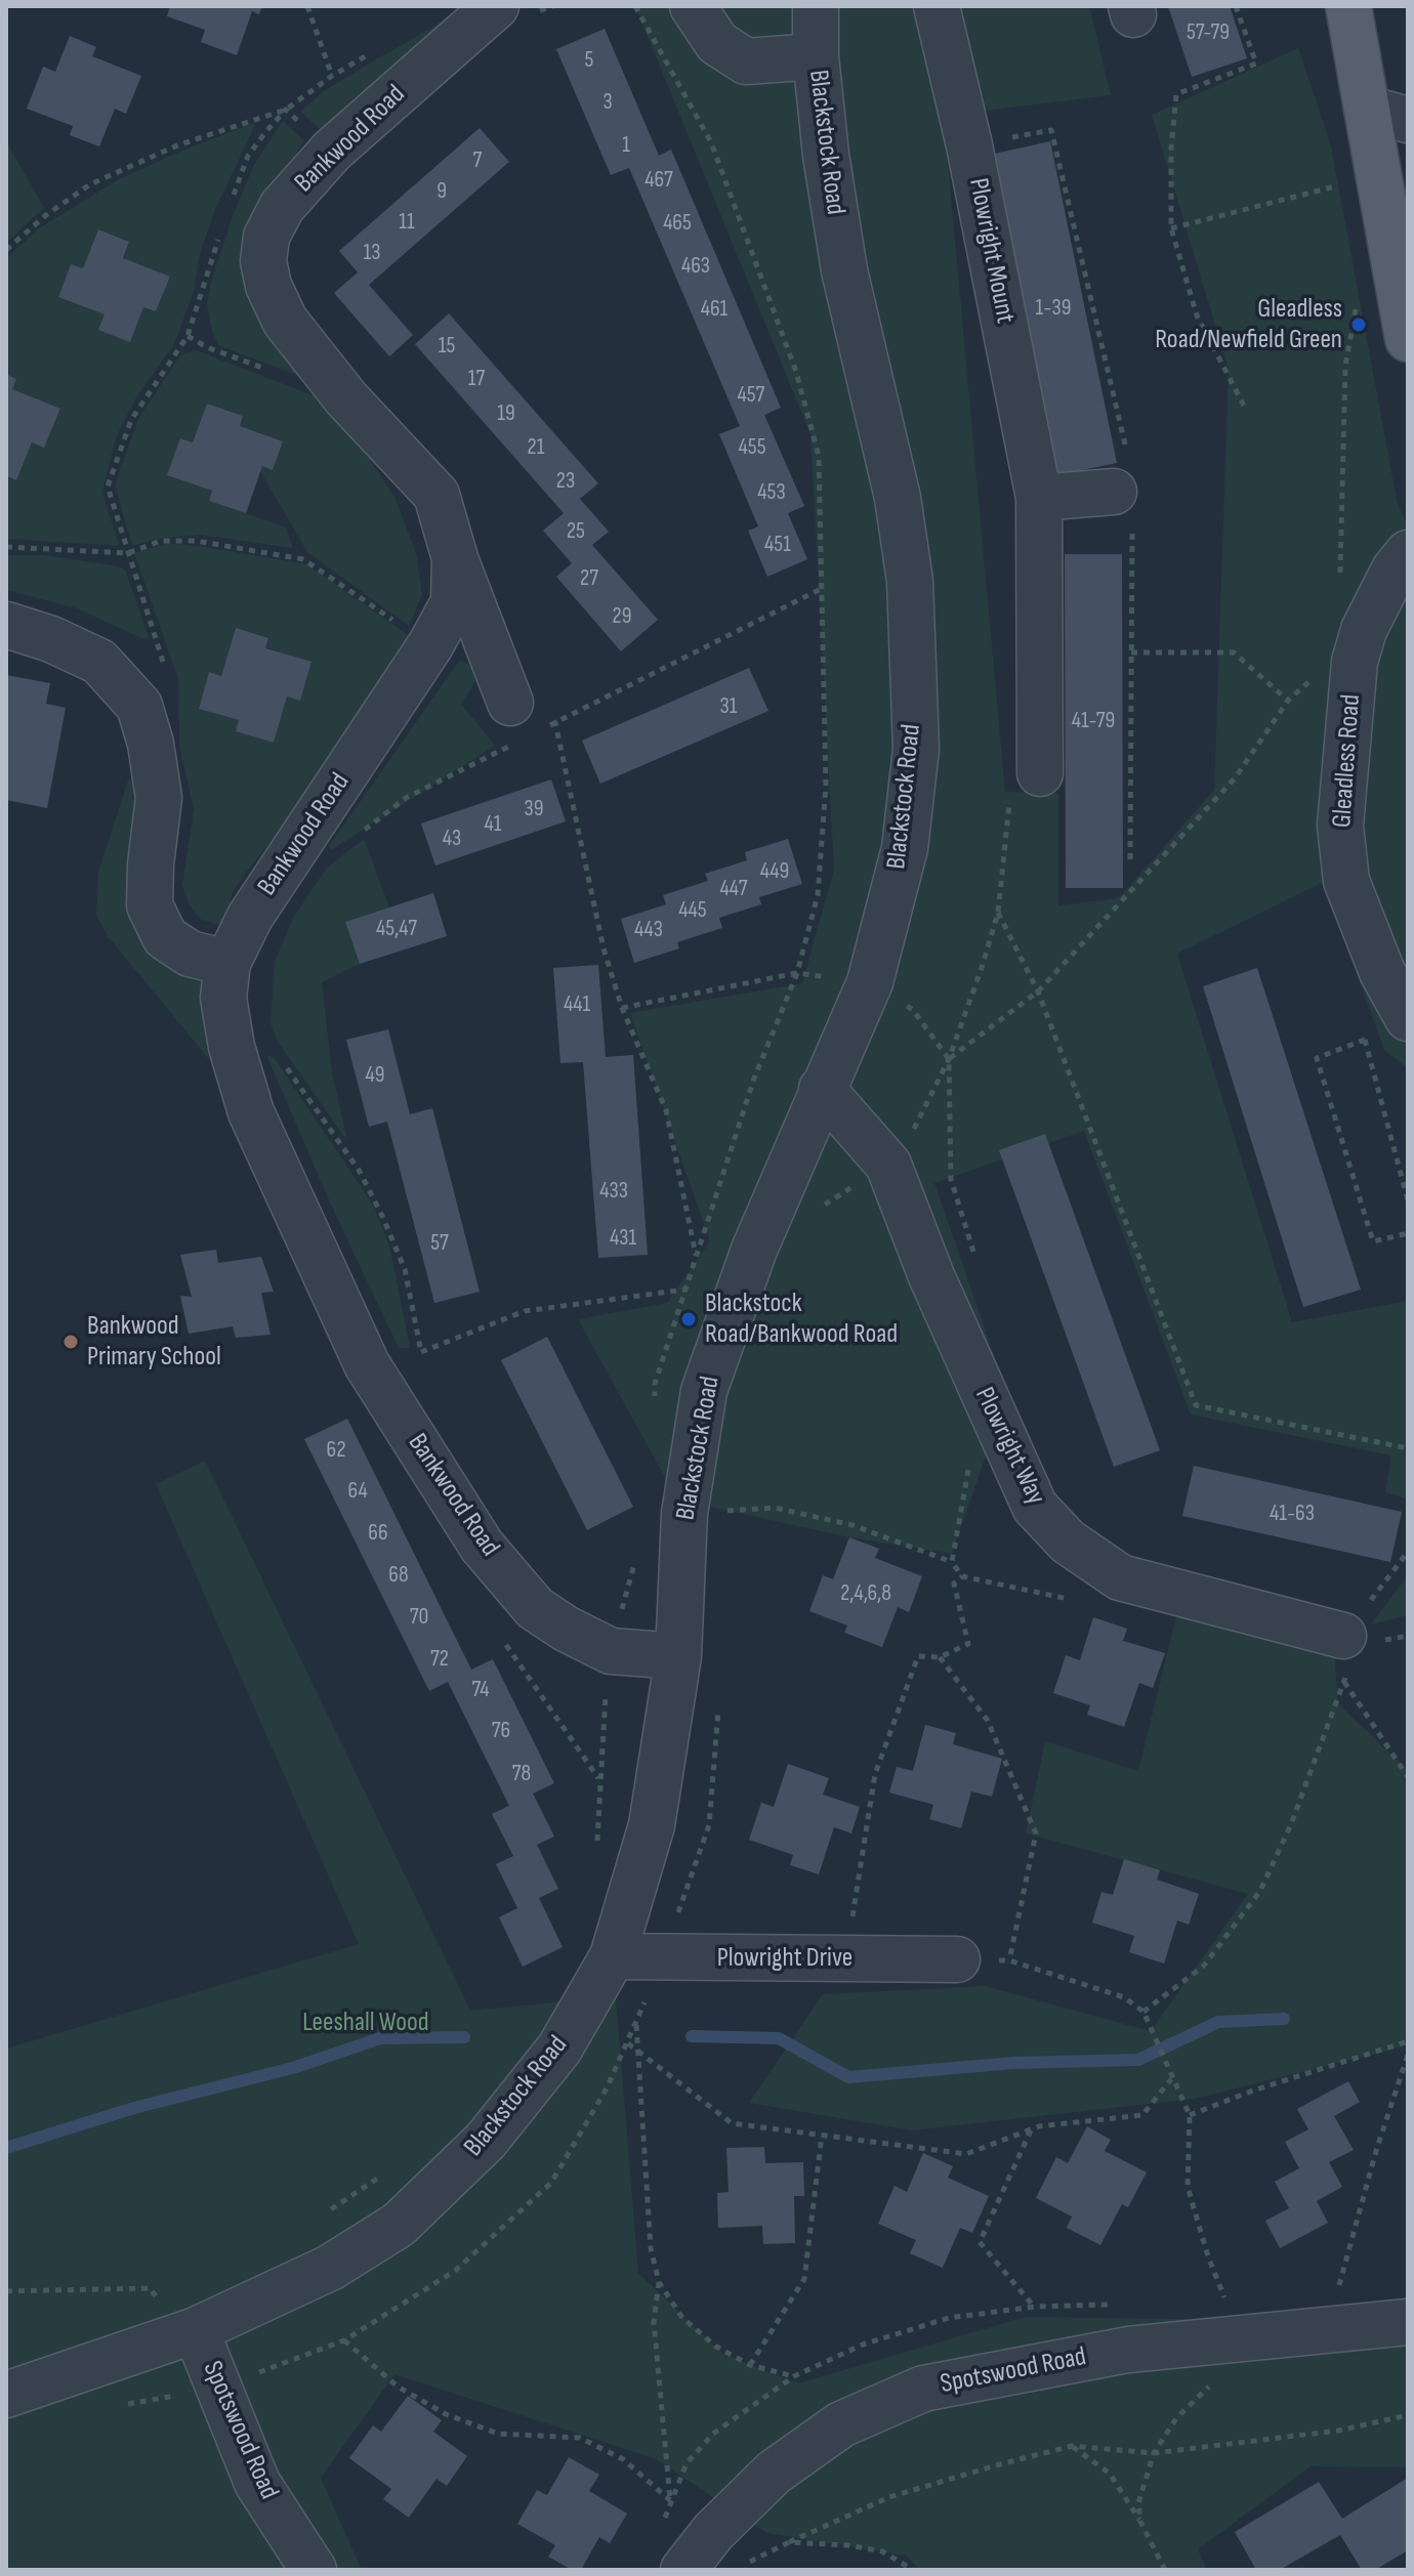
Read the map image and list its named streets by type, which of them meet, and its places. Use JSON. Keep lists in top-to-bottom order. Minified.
{"streets":{"street":["Bankwood Road","Blackstock Road","Plowright Mount","Gleadless Road","Plowright Way","Plowright Drive","Spotswood Road"]},"crossings":[["Bankwood Road","Blackstock Road"],["Blackstock Road","Plowright Way"],["Blackstock Road","Plowright Drive"],["Blackstock Road","Spotswood Road"]],"parks":["Leeshall Wood"],"places":["Gleadless Road/Newfield Green","Blackstock Road/Bankwood Road","Bankwood Primary School"],"house_numbers":["57-79","5","3","1","7","467","9","11","465","13","463","1-39","461","15","17","457","19","21","455","23","453","25","451","27","29","31","41-79","39","41","43","449","447","445","45,47","443","441","49","433","431","57","62","64","41-63","66","68","2,4,6,8","70","72","74","76","78"]}
